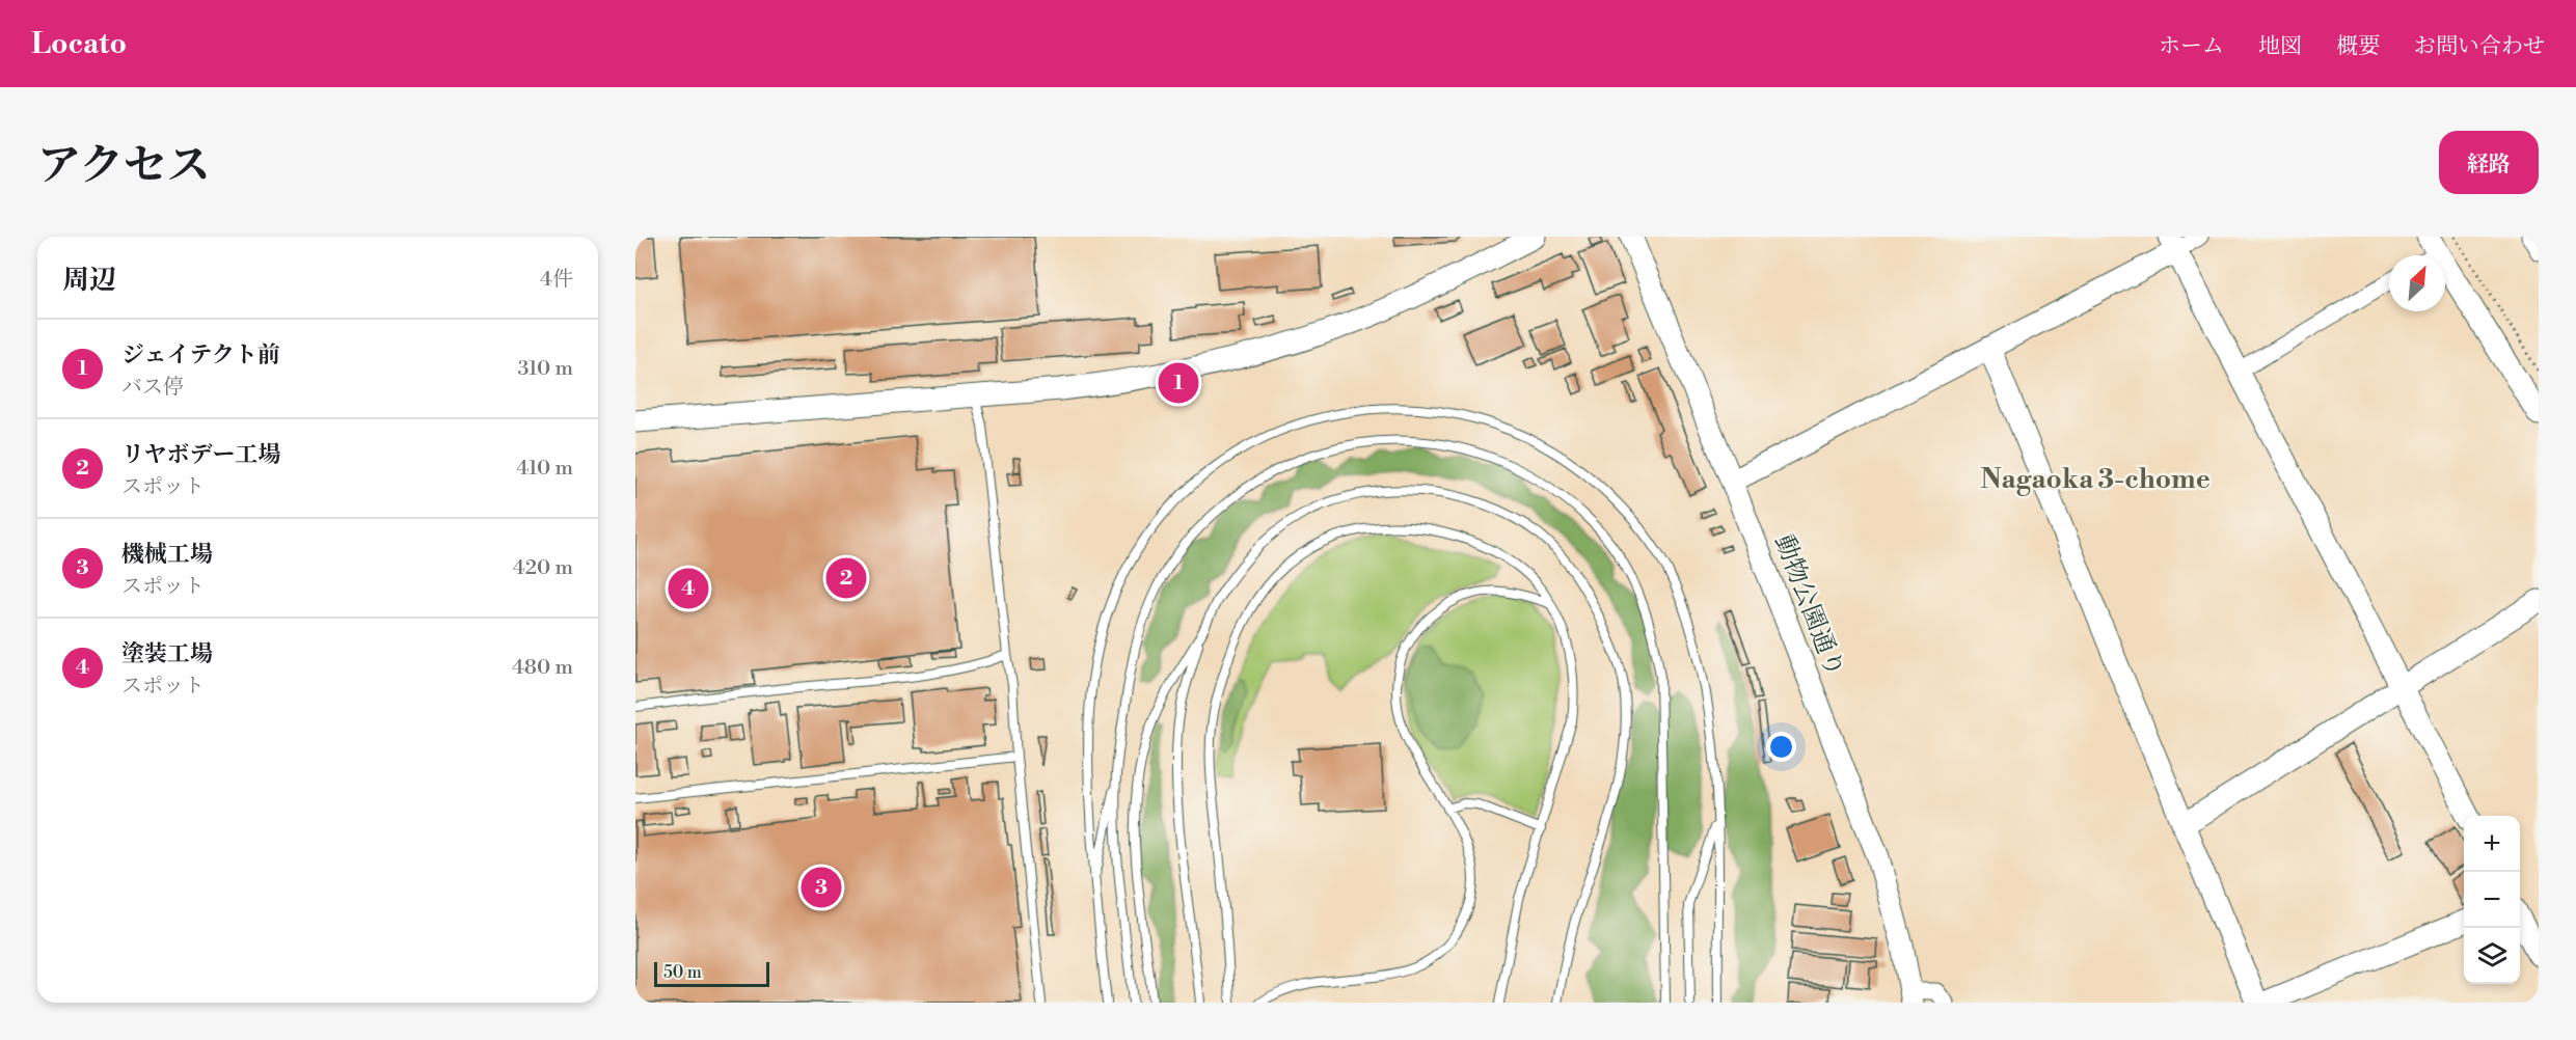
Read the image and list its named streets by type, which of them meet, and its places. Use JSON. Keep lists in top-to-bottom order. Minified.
{"streets":{"street":["動物公園通り"]},"districts":["Nagaoka 3-chome"],"scale_bar":"50 m","north":"top right","page":{"header":"Locato","nav":["ホーム","地図","概要","お問い合わせ"],"title":"アクセス","buttons":"経路","heading":["周辺","4件"],"list":[{"mark":"1","name":"ジェイテクト前","note":"バス停","value":"310 m"},{"mark":"2","name":"リヤボデー工場","note":"スポット","value":"410 m"},{"mark":"3","name":"機械工場","note":"スポット","value":"420 m"},{"mark":"4","name":"塗装工場","note":"スポット","value":"480 m"}],"pins":["1","2","4","3"],"map_buttons":["+","−"],"scale":"50 m"}}
